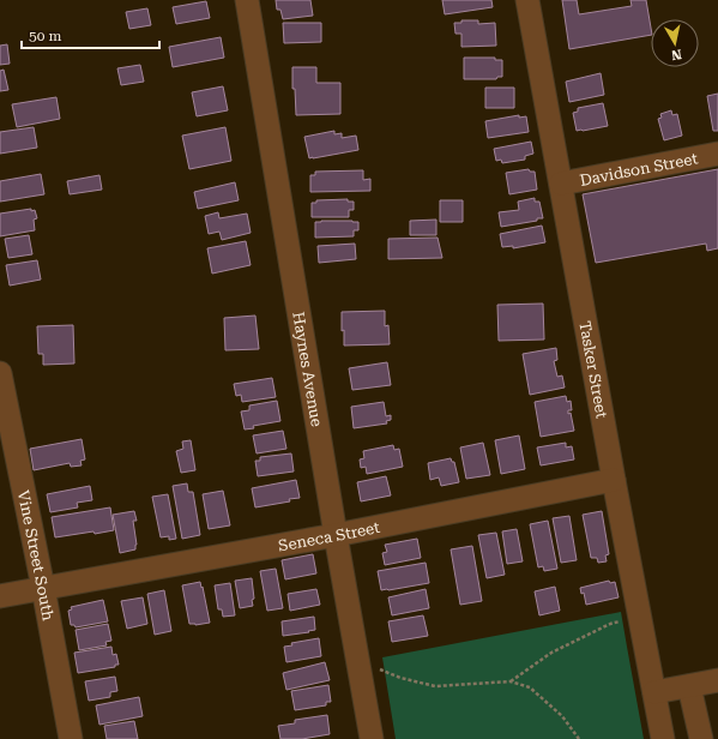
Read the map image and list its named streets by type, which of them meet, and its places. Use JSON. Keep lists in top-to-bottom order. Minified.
{"streets":{"street":["Davidson Street","Haynes Avenue","Tasker Street","Seneca Street","Vine Street South"]},"crossings":[["Davidson Street","Tasker Street"],["Haynes Avenue","Seneca Street"],["Tasker Street","Seneca Street"],["Seneca Street","Vine Street South"]],"scale_bar":"50 m","north":"bottom"}
